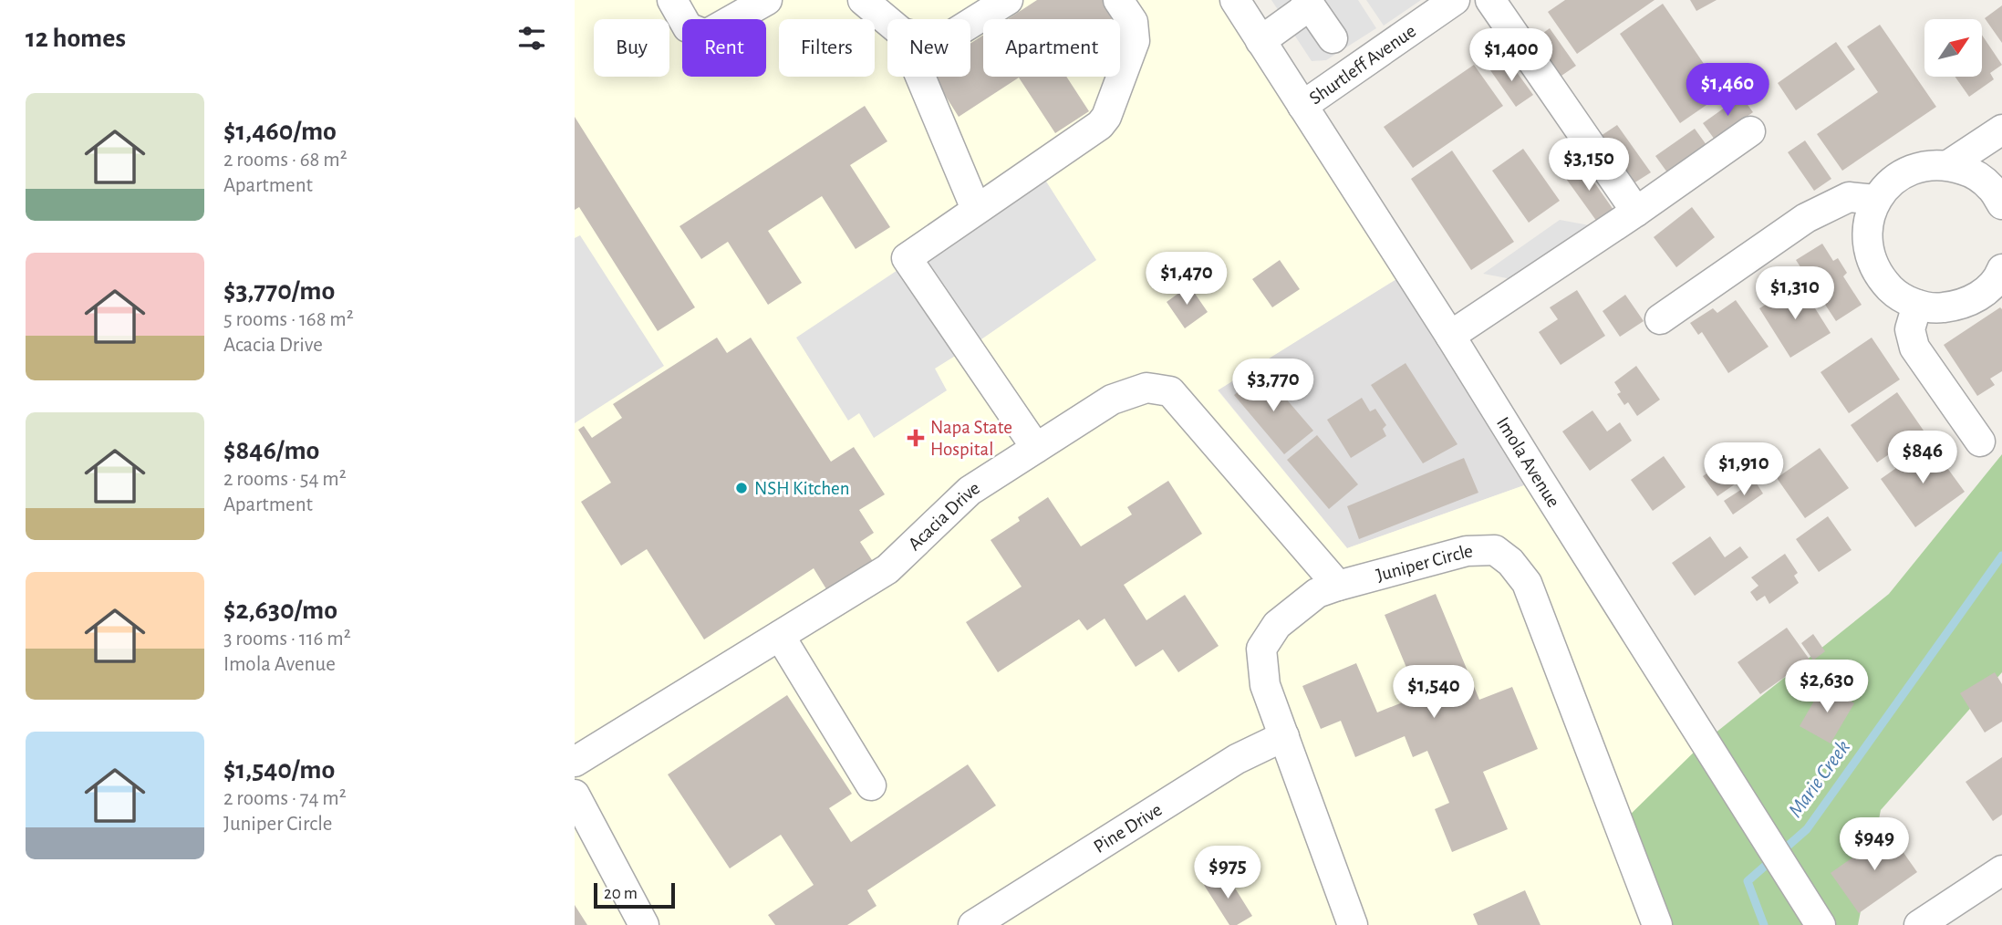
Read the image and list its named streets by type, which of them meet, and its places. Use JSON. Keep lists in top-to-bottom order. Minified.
{"streets":{"street":["Shurtleff Avenue","Imola Avenue","Acacia Drive","Juniper Circle","Pine Drive"]},"crossings":[["Shurtleff Avenue","Imola Avenue"],["Acacia Drive","Juniper Circle"],["Juniper Circle","Pine Drive"]],"water":["Marie Creek"],"places":{"health":["Napa State Hospital"],"other":["NSH Kitchen"]},"scale_bar":"20 m","north":"top right","page":{"heading":"12 homes","chip":["Buy","Rent","Filters","New","Apartment"],"price":["$1,400","$1,460","$3,150","$1,470","$1,310","$3,770","$846","$1,910","$2,630","$1,540","$949","$975"],"list":[{"name":"$1,460/mo","note":"2 rooms · 68 m² · Apartment"},{"name":"$3,770/mo","note":"5 rooms · 168 m² · Acacia Drive"},{"name":"$846/mo","note":"2 rooms · 54 m² · Apartment"},{"name":"$2,630/mo","note":"3 rooms · 116 m² · Imola Avenue"},{"name":"$1,540/mo","note":"2 rooms · 74 m² · Juniper Circle"}],"scale":"20 m"}}
